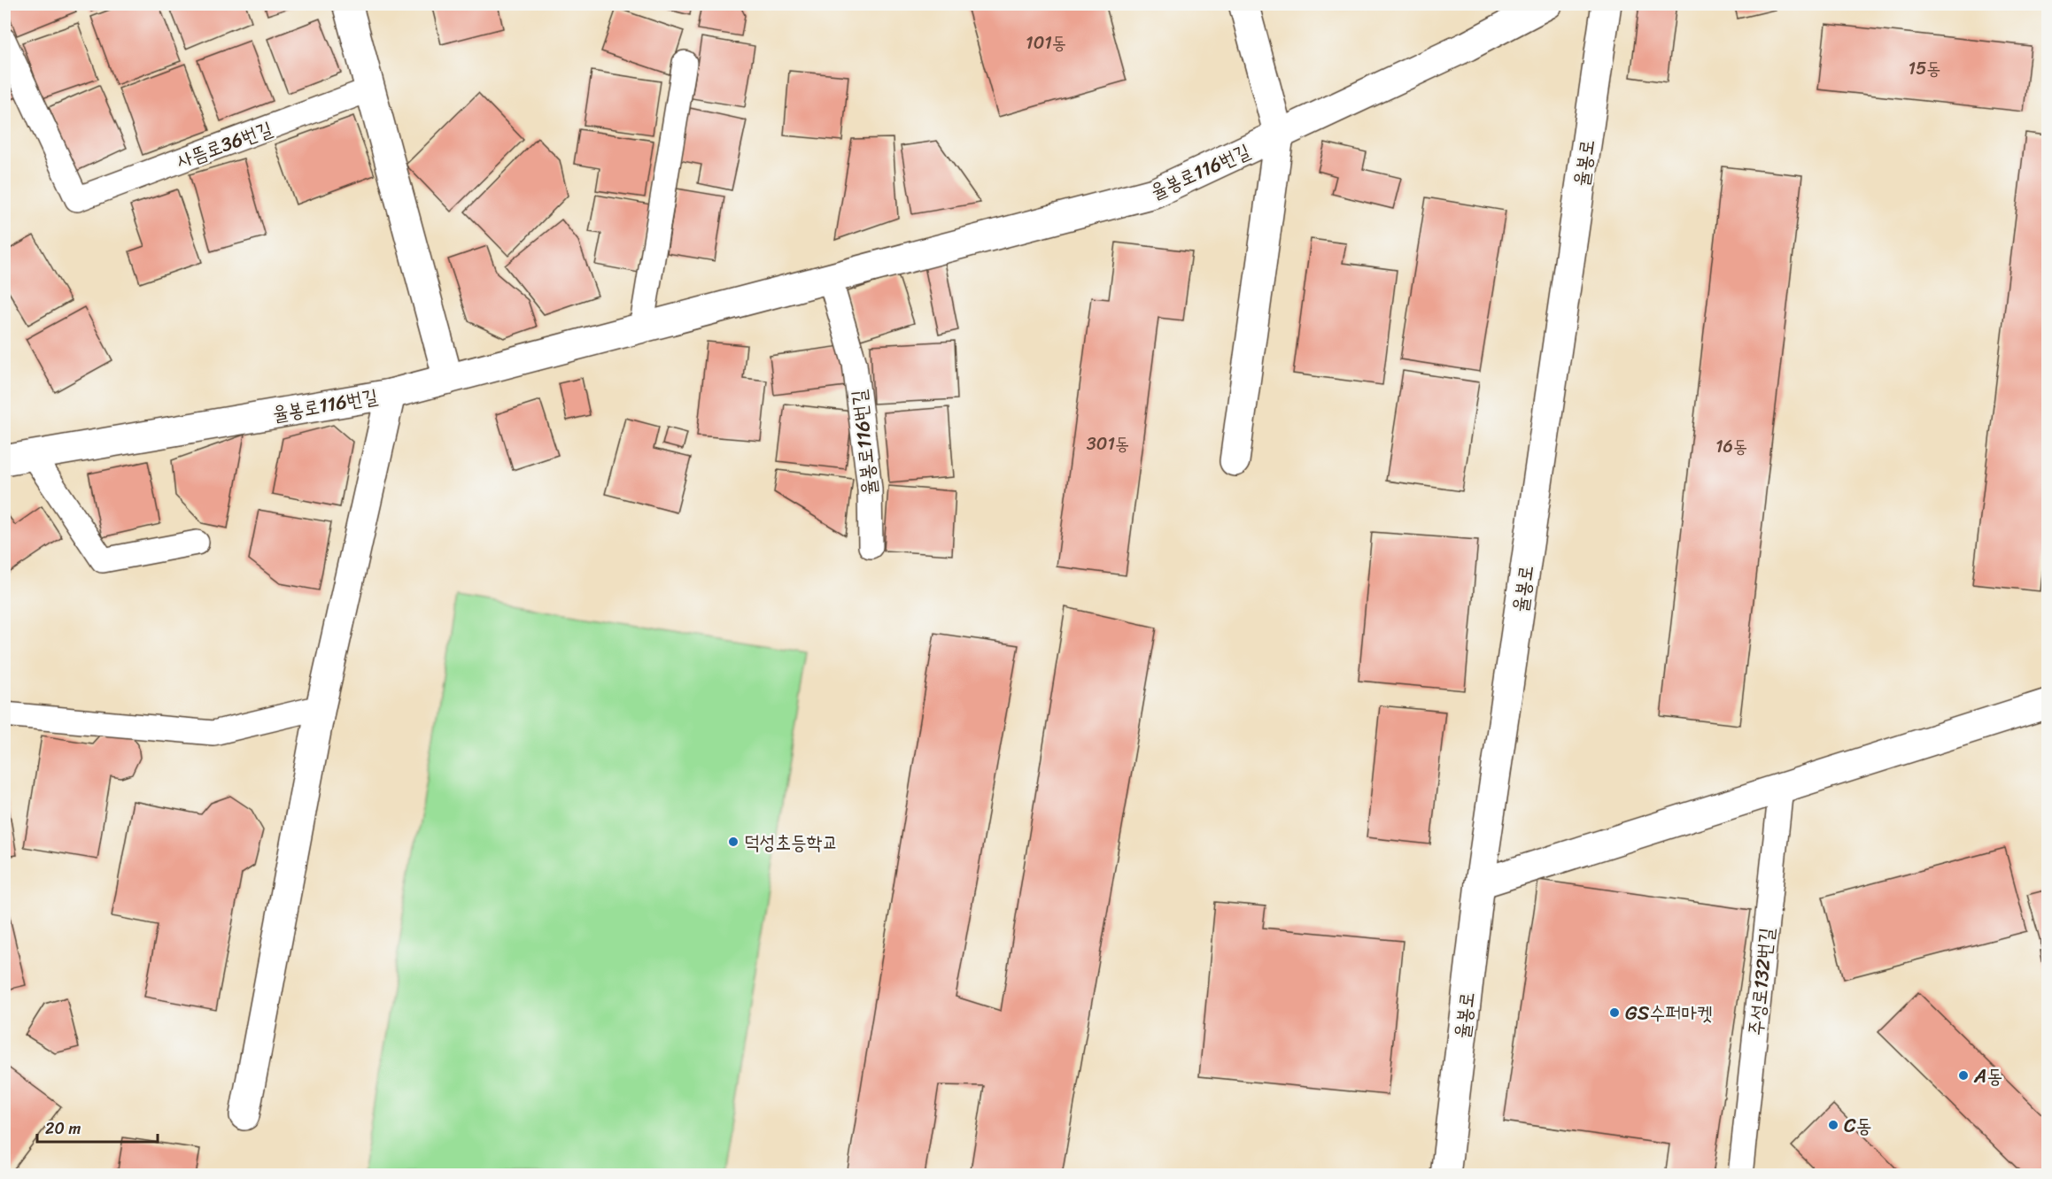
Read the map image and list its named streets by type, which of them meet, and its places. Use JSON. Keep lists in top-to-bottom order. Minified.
{"streets":{"street":["율봉로","율봉로116번길"],"lane":["사뜸로36번길","주성로132번길"]},"places":["덕성초등학교","GS수퍼마켓","A동","C동"],"house_numbers":["101동","15동","301동","16동"],"scale_bar":"20 m"}
